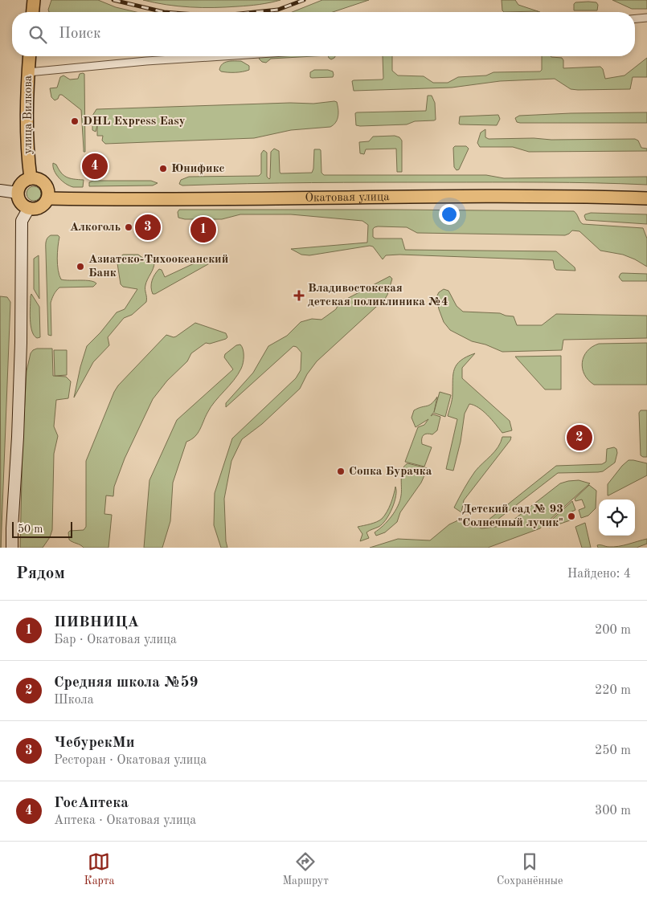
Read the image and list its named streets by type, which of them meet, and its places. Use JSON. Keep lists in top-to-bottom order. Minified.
{"streets":{"main road":["улица Вилкова","Окатовая улица"]},"crossings":[["улица Вилкова","Окатовая улица"]],"places":{"other":["DHL Express Easy","Юнификс","Алкоголь","Азиатско-Тихоокеанский Банк","Сопка Бурачка","Детский сад № 93 \"Солнечный лучик\""],"health":["Владивостокская детская поликлиника №4"]},"scale_bar":"50 m","page":{"search":"Поиск","pins":["4","3","1","2"],"scale":"50 m","heading":["Рядом","Найдено: 4"],"list":[{"mark":"1","name":"ПИВНИЦА","note":"Бар · Окатовая улица","value":"200 m"},{"mark":"2","name":"Средняя школа №59","note":"Школа","value":"220 m"},{"mark":"3","name":"ЧебурекМи","note":"Ресторан · Окатовая улица","value":"250 m"},{"mark":"4","name":"ГосАптека","note":"Аптека · Окатовая улица","value":"300 m"}],"nav":["Карта","Маршрут","Сохранённые"]}}
